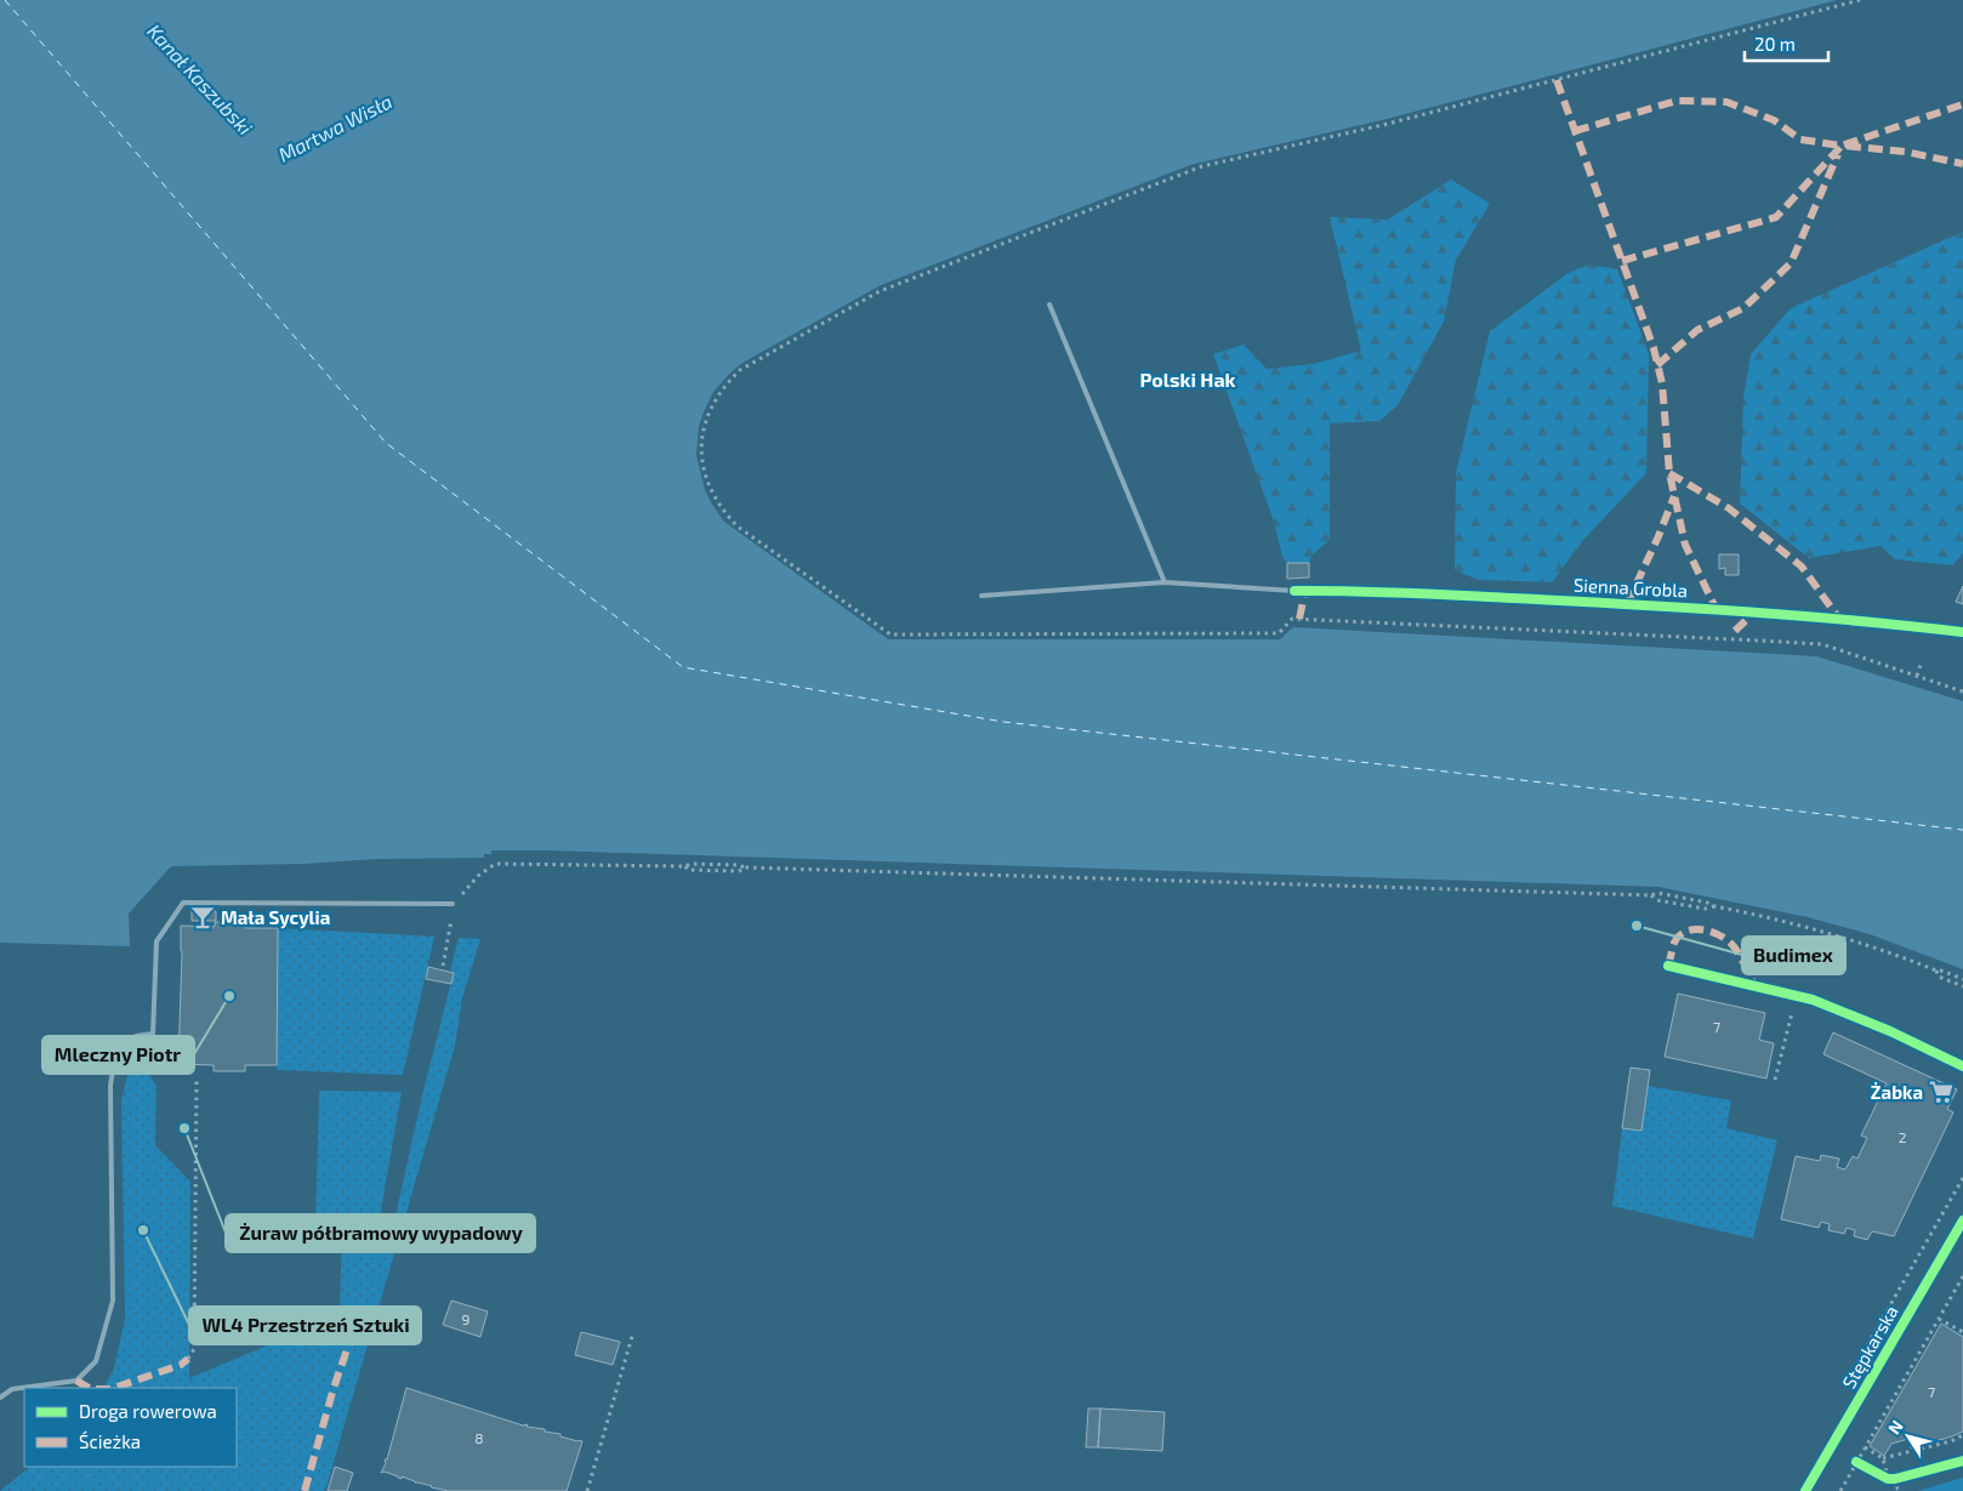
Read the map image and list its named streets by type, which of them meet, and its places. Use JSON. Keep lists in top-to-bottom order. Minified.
{"streets":{"street":["Sienna Grobla","Stępkarska"]},"districts":["Polski Hak"],"water":["Kanał Kaszubski","Martwa Wisła"],"places":{"bar":["Mała Sycylia"],"other":["Budimex","Mleczny Piotr","Żuraw półbramowy wypadowy","WL4 Przestrzeń Sztuki"],"supermarket":["Żabka"]},"house_numbers":["7","2","9","7","8"],"legend":["Droga rowerowa","Ścieżka"],"scale_bar":"20 m","north":"top left"}
